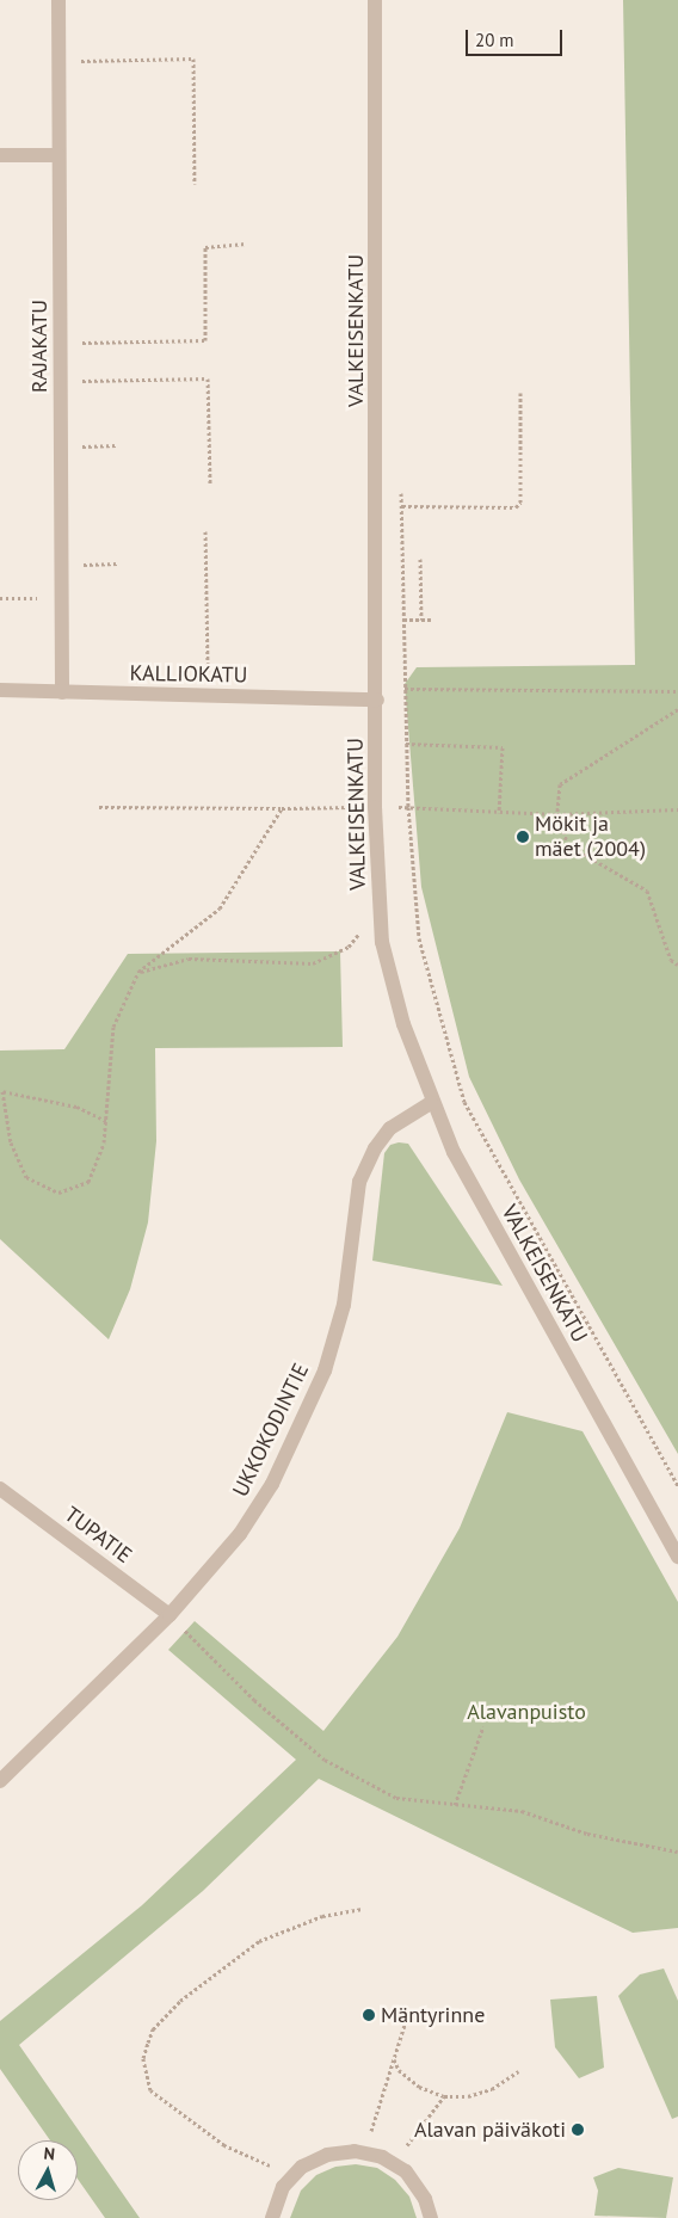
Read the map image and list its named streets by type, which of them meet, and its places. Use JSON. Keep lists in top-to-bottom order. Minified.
{"streets":{"street":["VALKEISENKATU","RAJAKATU","KALLIOKATU","UKKOKODINTIE","TUPATIE"]},"crossings":[["VALKEISENKATU","KALLIOKATU"],["VALKEISENKATU","UKKOKODINTIE"],["RAJAKATU","KALLIOKATU"],["UKKOKODINTIE","TUPATIE"]],"parks":["Alavanpuisto"],"places":["Mökit ja mäet (2004)","Mäntyrinne","Alavan päiväkoti"],"scale_bar":"20 m","north":"top"}
